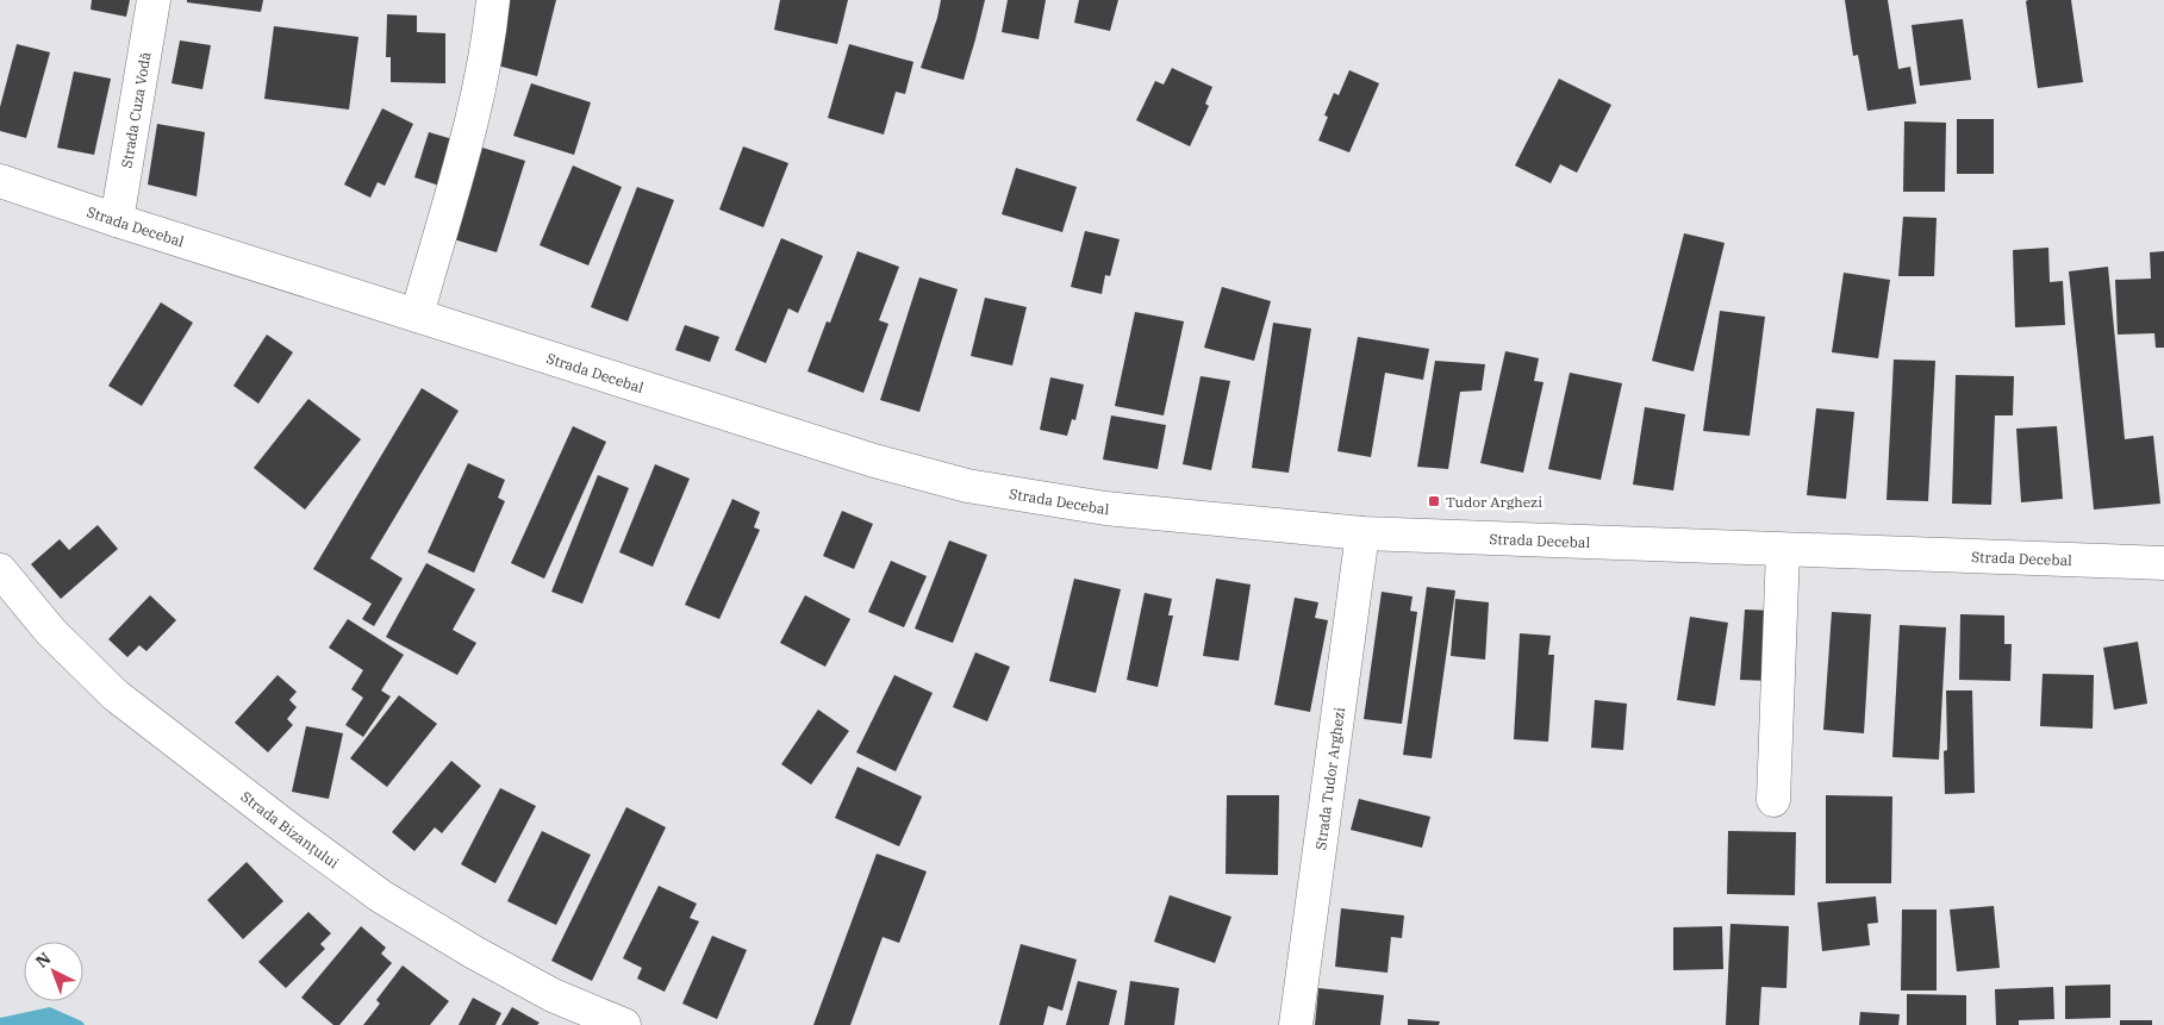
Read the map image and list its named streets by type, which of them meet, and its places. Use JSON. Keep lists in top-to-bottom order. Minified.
{"streets":{"main road":["Strada Cuza Vodă","Strada Decebal","Strada Tudor Arghezi","Strada Bizanțului"]},"crossings":[["Strada Cuza Vodă","Strada Decebal"],["Strada Decebal","Strada Tudor Arghezi"]],"places":{"transit":["Tudor Arghezi"]},"north":"top left"}
